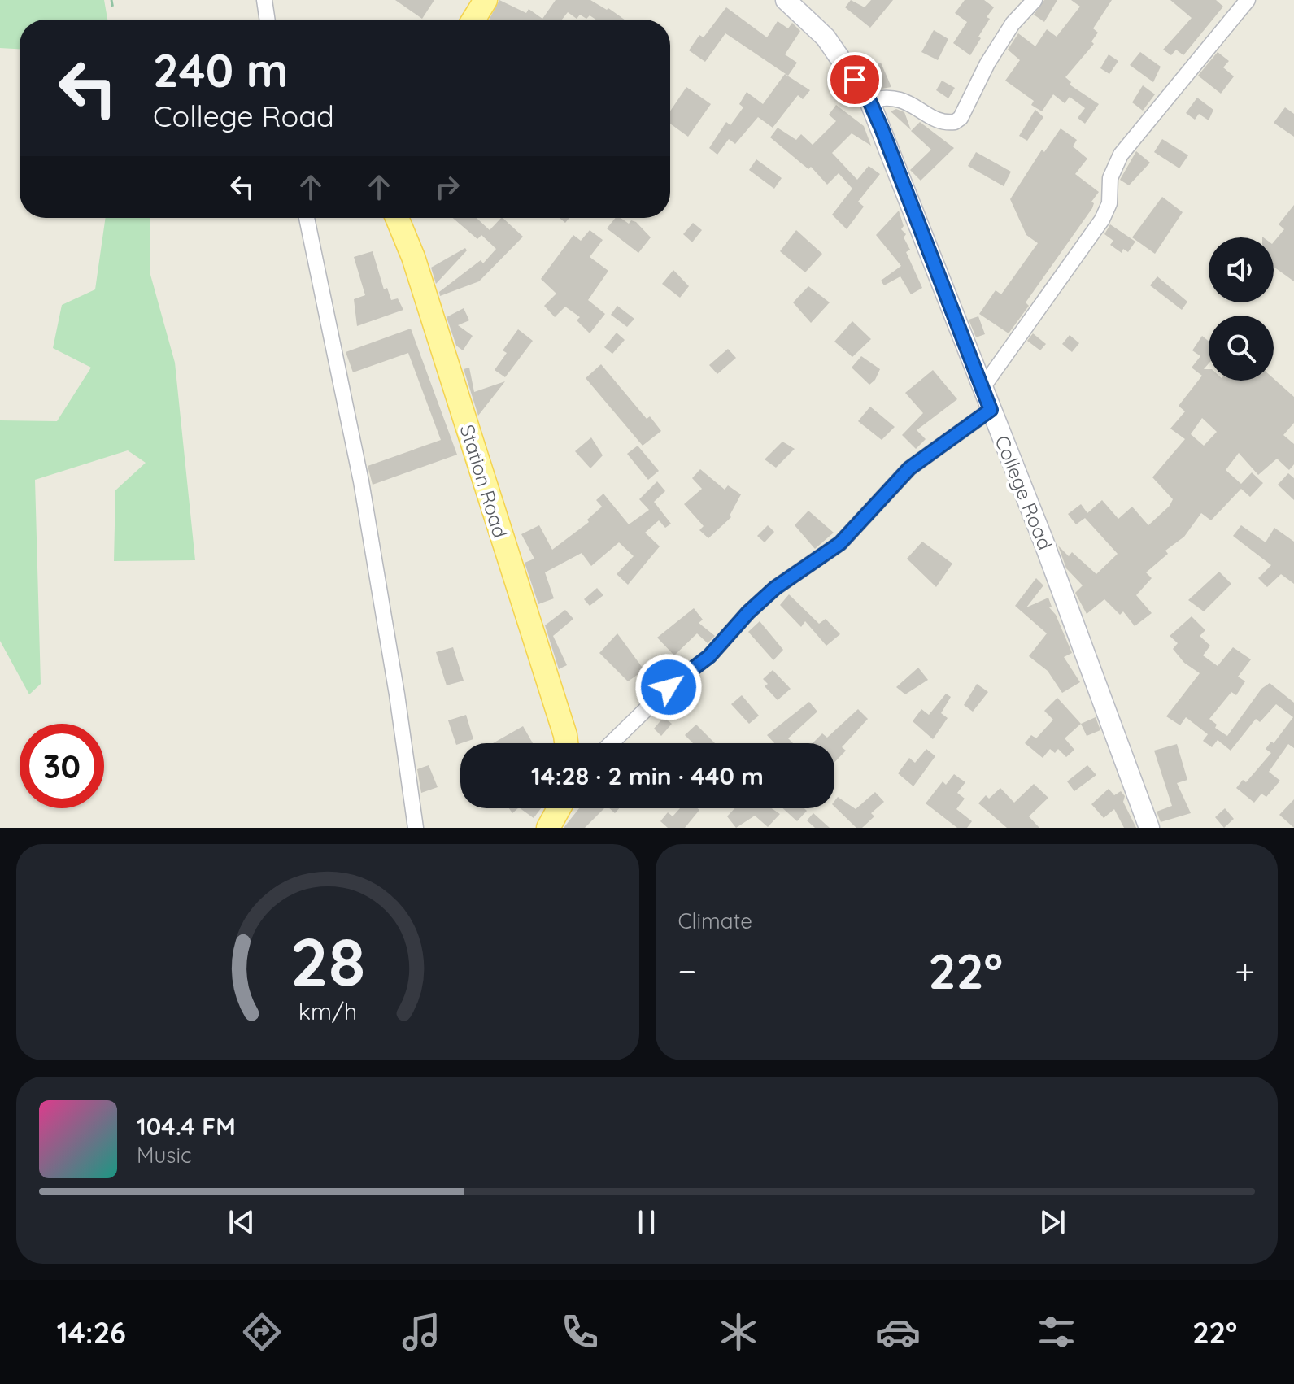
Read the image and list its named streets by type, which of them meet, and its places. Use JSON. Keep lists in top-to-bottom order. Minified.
{"streets":{"main road":["Station Road","College Road"]},"page":{"turn":["240 m","College Road"],"limit":"30","trip":"14:28 · 2 min · 440 m","tile":"Climate","heat":["−","22°","+"],"song":["104.4 FM","Music"],"tabs":["14:26","22°"],"gauge":["28","km/h"]}}
